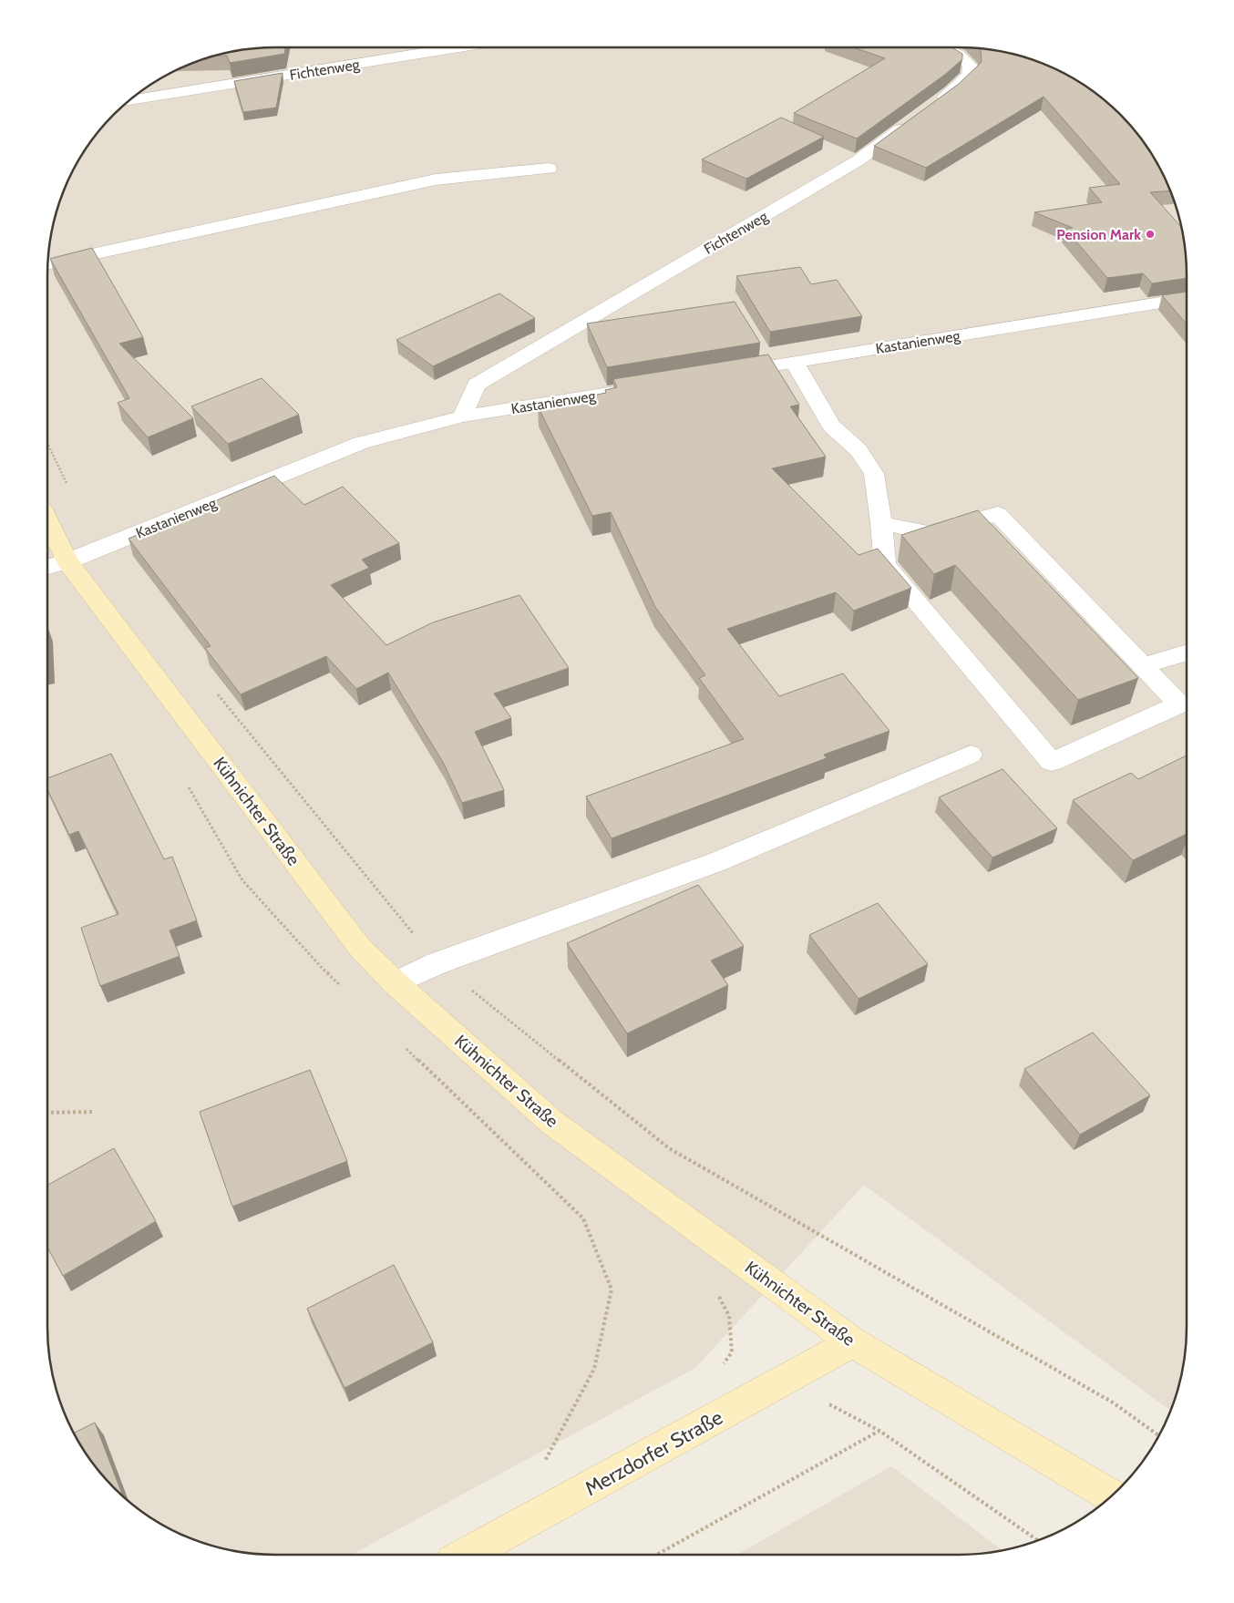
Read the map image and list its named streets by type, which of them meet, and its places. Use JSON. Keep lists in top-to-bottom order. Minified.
{"streets":{"street":["Fichtenweg","Kastanienweg","Kühnichter Straße","Merzdorfer Straße"]},"crossings":[["Fichtenweg","Kastanienweg"],["Kastanienweg","Kühnichter Straße"],["Kühnichter Straße","Merzdorfer Straße"]],"places":["Pension Mark"]}
